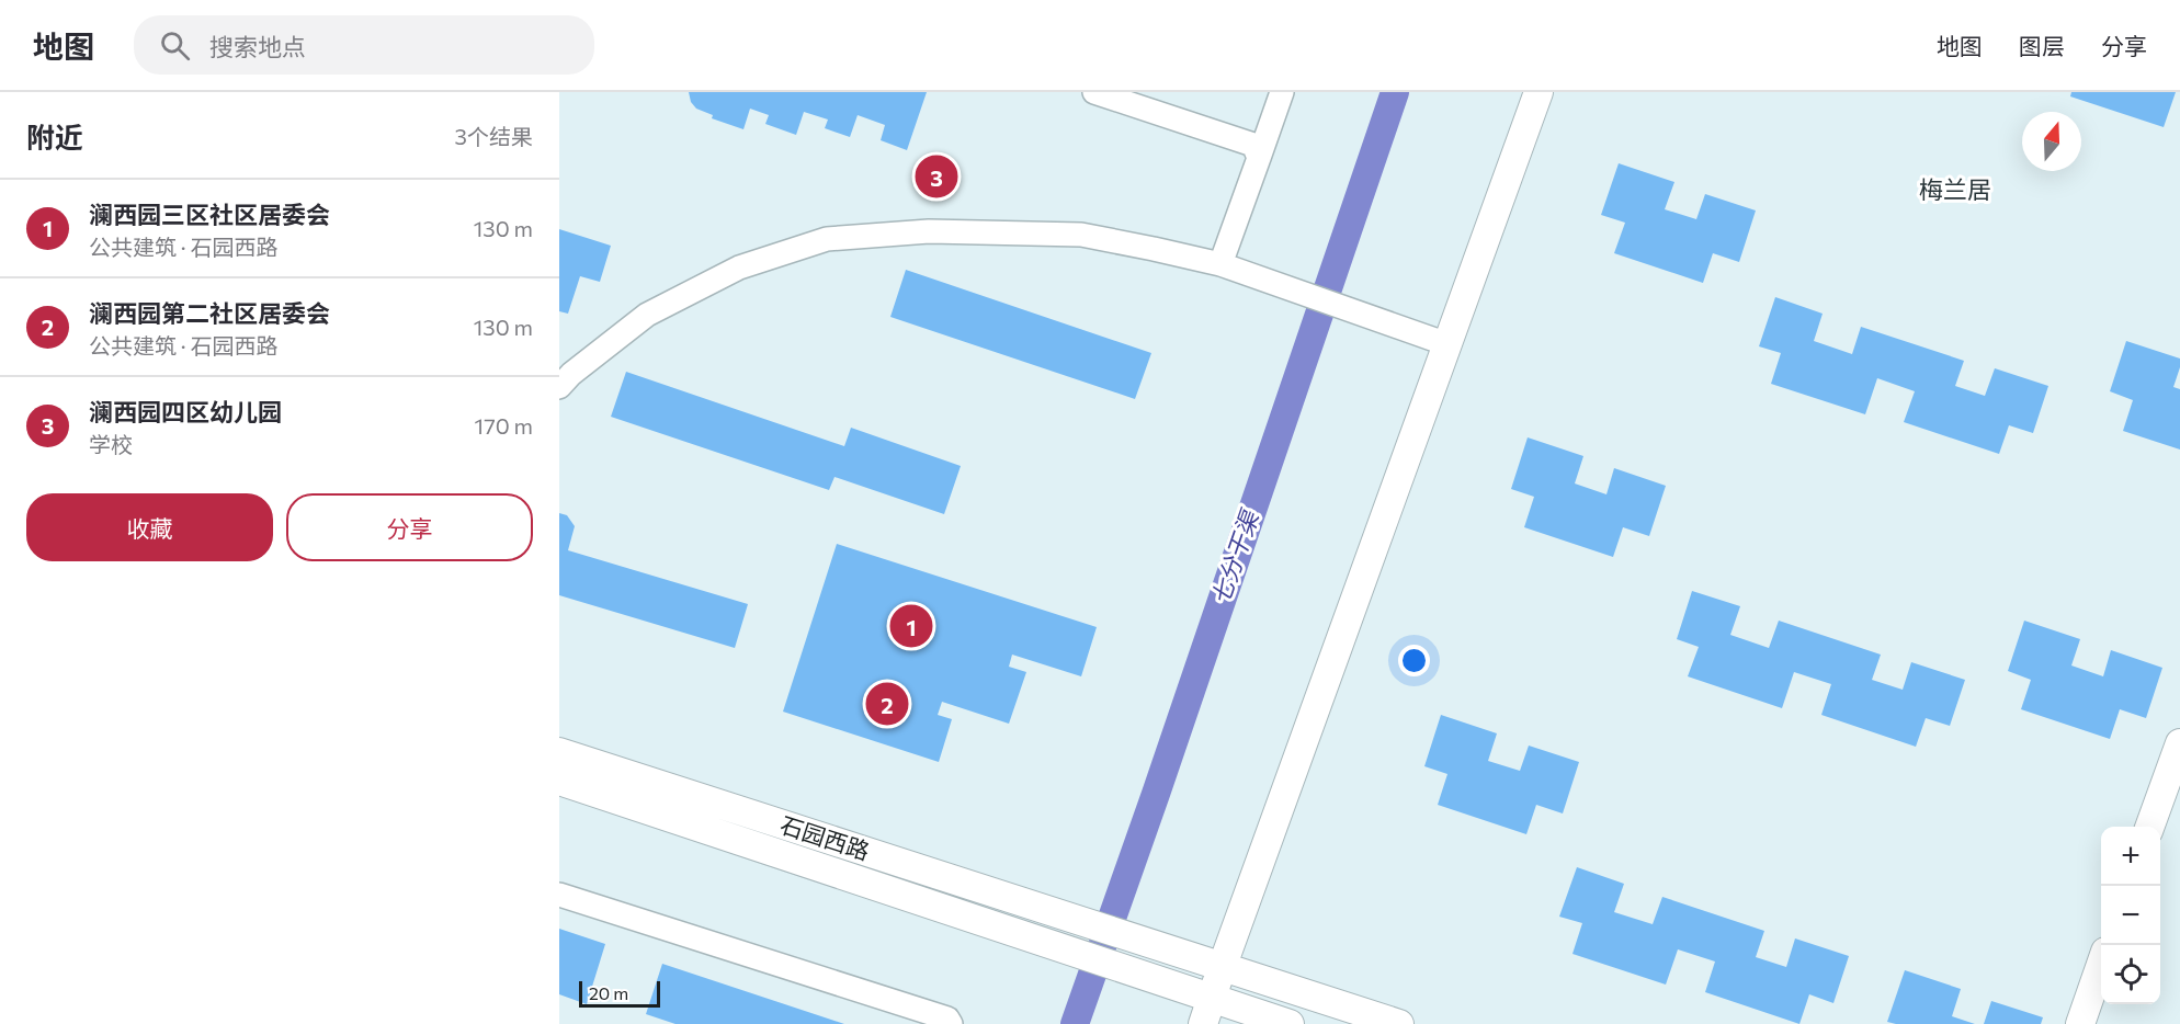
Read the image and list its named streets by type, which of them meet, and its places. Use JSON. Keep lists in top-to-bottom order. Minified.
{"streets":{"street":["石园西路"]},"districts":["梅兰居"],"water":["七分干渠"],"scale_bar":"20 m","north":"top","page":{"header":"地图","search":"搜索地点","nav":["地图","图层","分享"],"heading":["附近","3个结果"],"pins":["3","1","2"],"list":[{"mark":"1","name":"澜西园三区社区居委会","note":"公共建筑 · 石园西路","value":"130 m"},{"mark":"2","name":"澜西园第二社区居委会","note":"公共建筑 · 石园西路","value":"130 m"},{"mark":"3","name":"澜西园四区幼儿园","note":"学校","value":"170 m"}],"buttons":["收藏","分享"],"map_buttons":["+","−"],"scale":"20 m"}}
